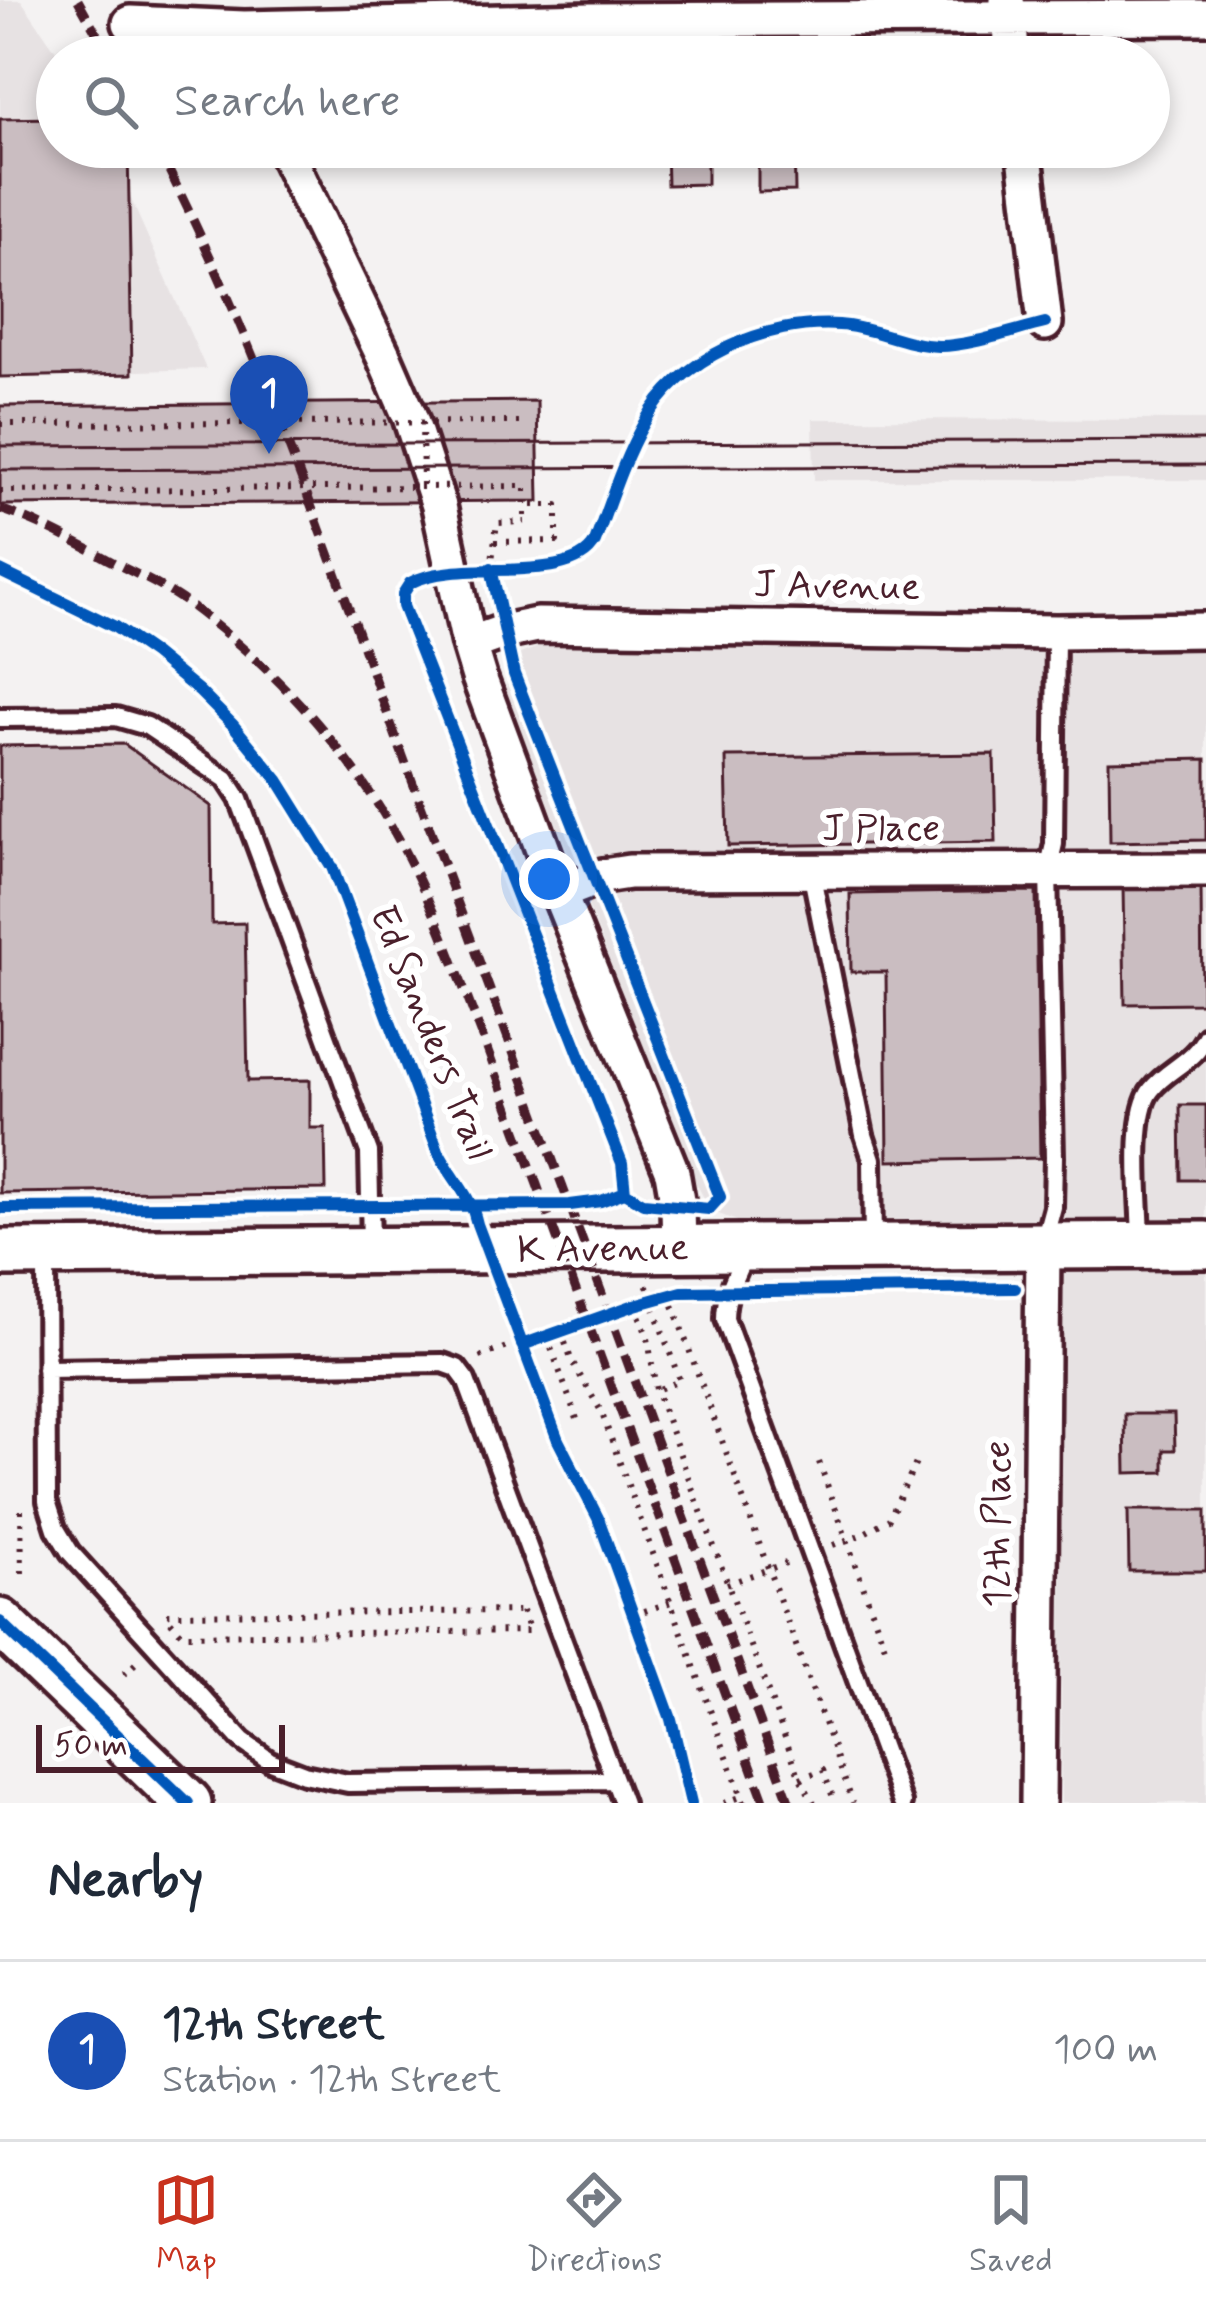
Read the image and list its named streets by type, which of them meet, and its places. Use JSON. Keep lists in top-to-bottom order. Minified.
{"streets":{"main road":["K Avenue"],"street":["J Avenue","J Place","12th Place"],"cycle path":["Ed Sanders Trail"]},"crossings":[["K Avenue","12th Place"]],"scale_bar":"50 m","page":{"search":"Search here","pins":"1","scale":"50 m","heading":"Nearby","list":[{"mark":"1","name":"12th Street","note":"Station · 12th Street","value":"100 m"}],"nav":["Map","Directions","Saved"]}}
